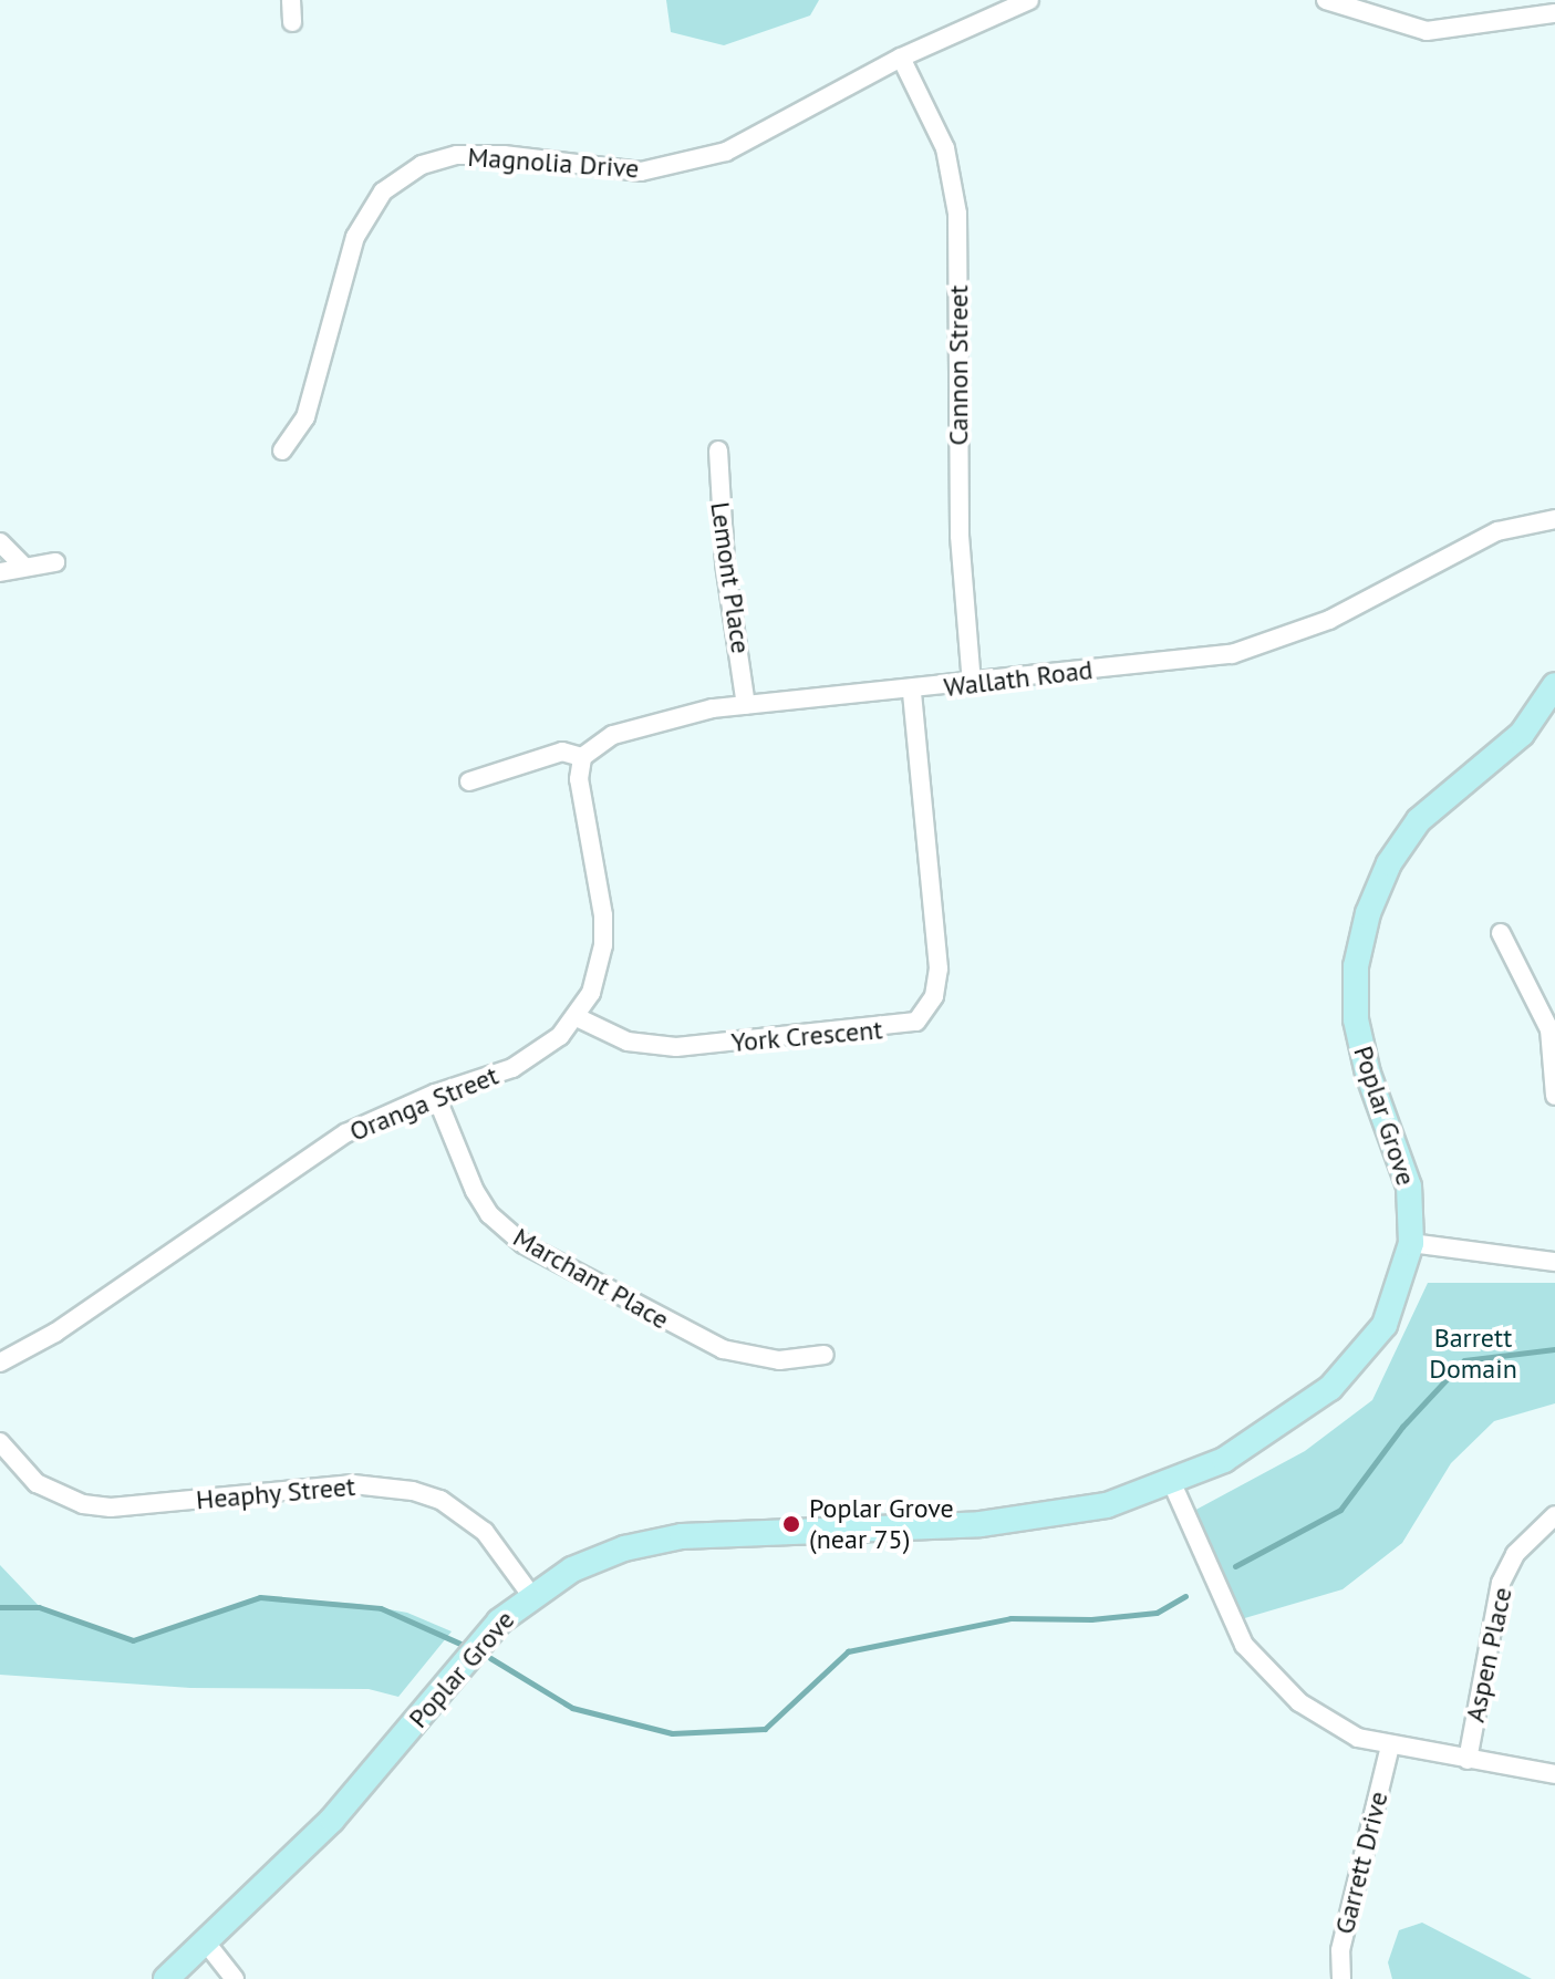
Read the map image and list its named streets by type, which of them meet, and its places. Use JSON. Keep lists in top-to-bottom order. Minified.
{"streets":{"street":["Magnolia Drive","Cannon Street","Lemont Place","Wallath Road","York Crescent","Oranga Street","Poplar Grove","Marchant Place","Heaphy Street","Aspen Place","Garrett Drive"]},"crossings":[["Magnolia Drive","Cannon Street"],["Cannon Street","Wallath Road"],["Lemont Place","Wallath Road"],["Wallath Road","York Crescent"],["Wallath Road","Oranga Street"],["York Crescent","Oranga Street"],["Oranga Street","Marchant Place"],["Poplar Grove","Heaphy Street"]],"parks":["Barrett Domain"],"places":["Poplar Grove (near 75)"]}
